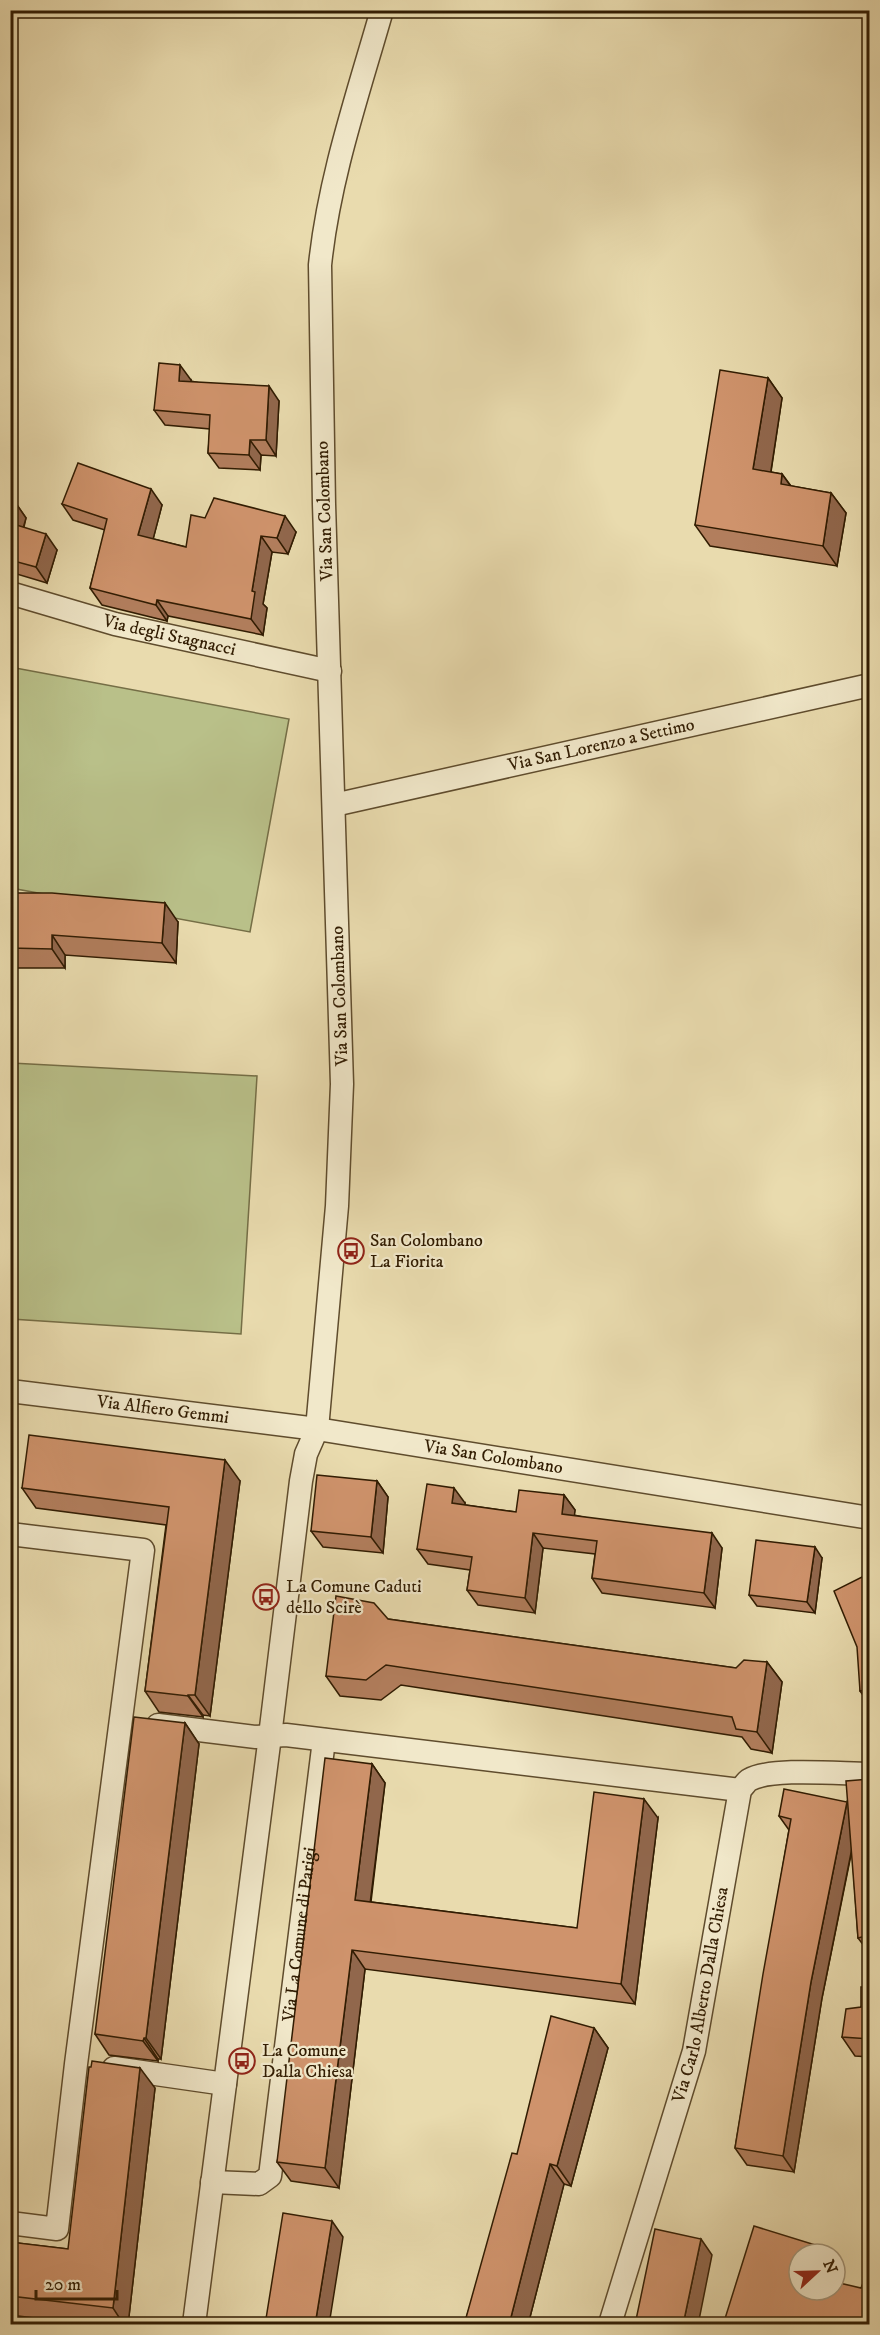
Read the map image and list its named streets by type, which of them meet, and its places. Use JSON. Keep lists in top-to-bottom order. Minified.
{"streets":{"street":["Via San Colombano","Via degli Stagnacci","Via San Lorenzo a Settimo","Via Alfiero Gemmi","Via La Comune di Parigi","Via Carlo Alberto Dalla Chiesa"]},"crossings":[["Via San Colombano","Via degli Stagnacci"],["Via San Colombano","Via San Lorenzo a Settimo"],["Via San Colombano","Via Alfiero Gemmi"]],"places":{"bus stop":["San Colombano La Fiorita","La Comune Caduti dello Scirè","La Comune Dalla Chiesa"]},"scale_bar":"20 m","north":"right"}
